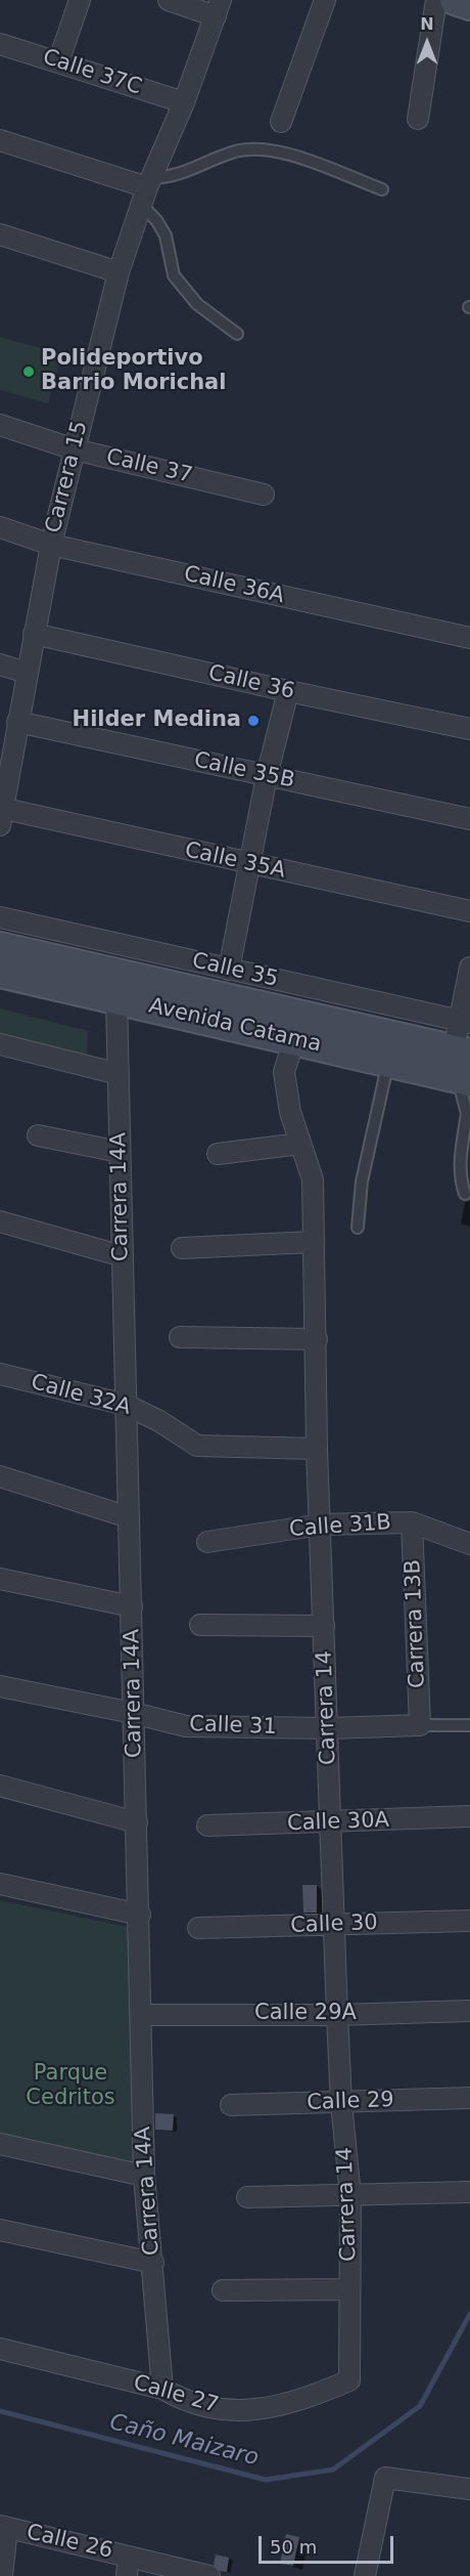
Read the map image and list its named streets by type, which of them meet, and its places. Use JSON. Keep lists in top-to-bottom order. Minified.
{"streets":{"main road":["Avenida Catama"],"street":["Calle 37C","Calle 37","Carrera 15","Calle 36A","Calle 36","Calle 35B","Calle 35A","Calle 35","Carrera 14A","Calle 32A","Calle 31B","Carrera 13B","Carrera 14","Calle 31","Calle 30A","Calle 30","Calle 29A","Calle 29","Calle 27","Calle 26"]},"crossings":[["Calle 37C","Carrera 15"],["Calle 37","Carrera 15"],["Carrera 15","Calle 36A"],["Carrera 15","Calle 36"],["Carrera 15","Calle 35B"],["Carrera 15","Calle 35A"],["Avenida Catama","Carrera 14A"],["Avenida Catama","Carrera 14"],["Carrera 14A","Calle 32A"],["Carrera 14A","Calle 31"],["Carrera 14A","Calle 29A"],["Carrera 14A","Calle 27"],["Calle 32A","Carrera 14"],["Calle 31B","Carrera 13B"],["Calle 31B","Carrera 14"],["Carrera 13B","Calle 31"],["Carrera 14","Calle 31"],["Carrera 14","Calle 30A"],["Carrera 14","Calle 30"],["Carrera 14","Calle 29A"],["Carrera 14","Calle 29"],["Carrera 14","Calle 27"]],"water":["Caño Maizaro"],"parks":["Parque Cedritos"],"places":["Polideportivo Barrio Morichal","Hilder Medina"],"scale_bar":"50 m","north":"top"}
